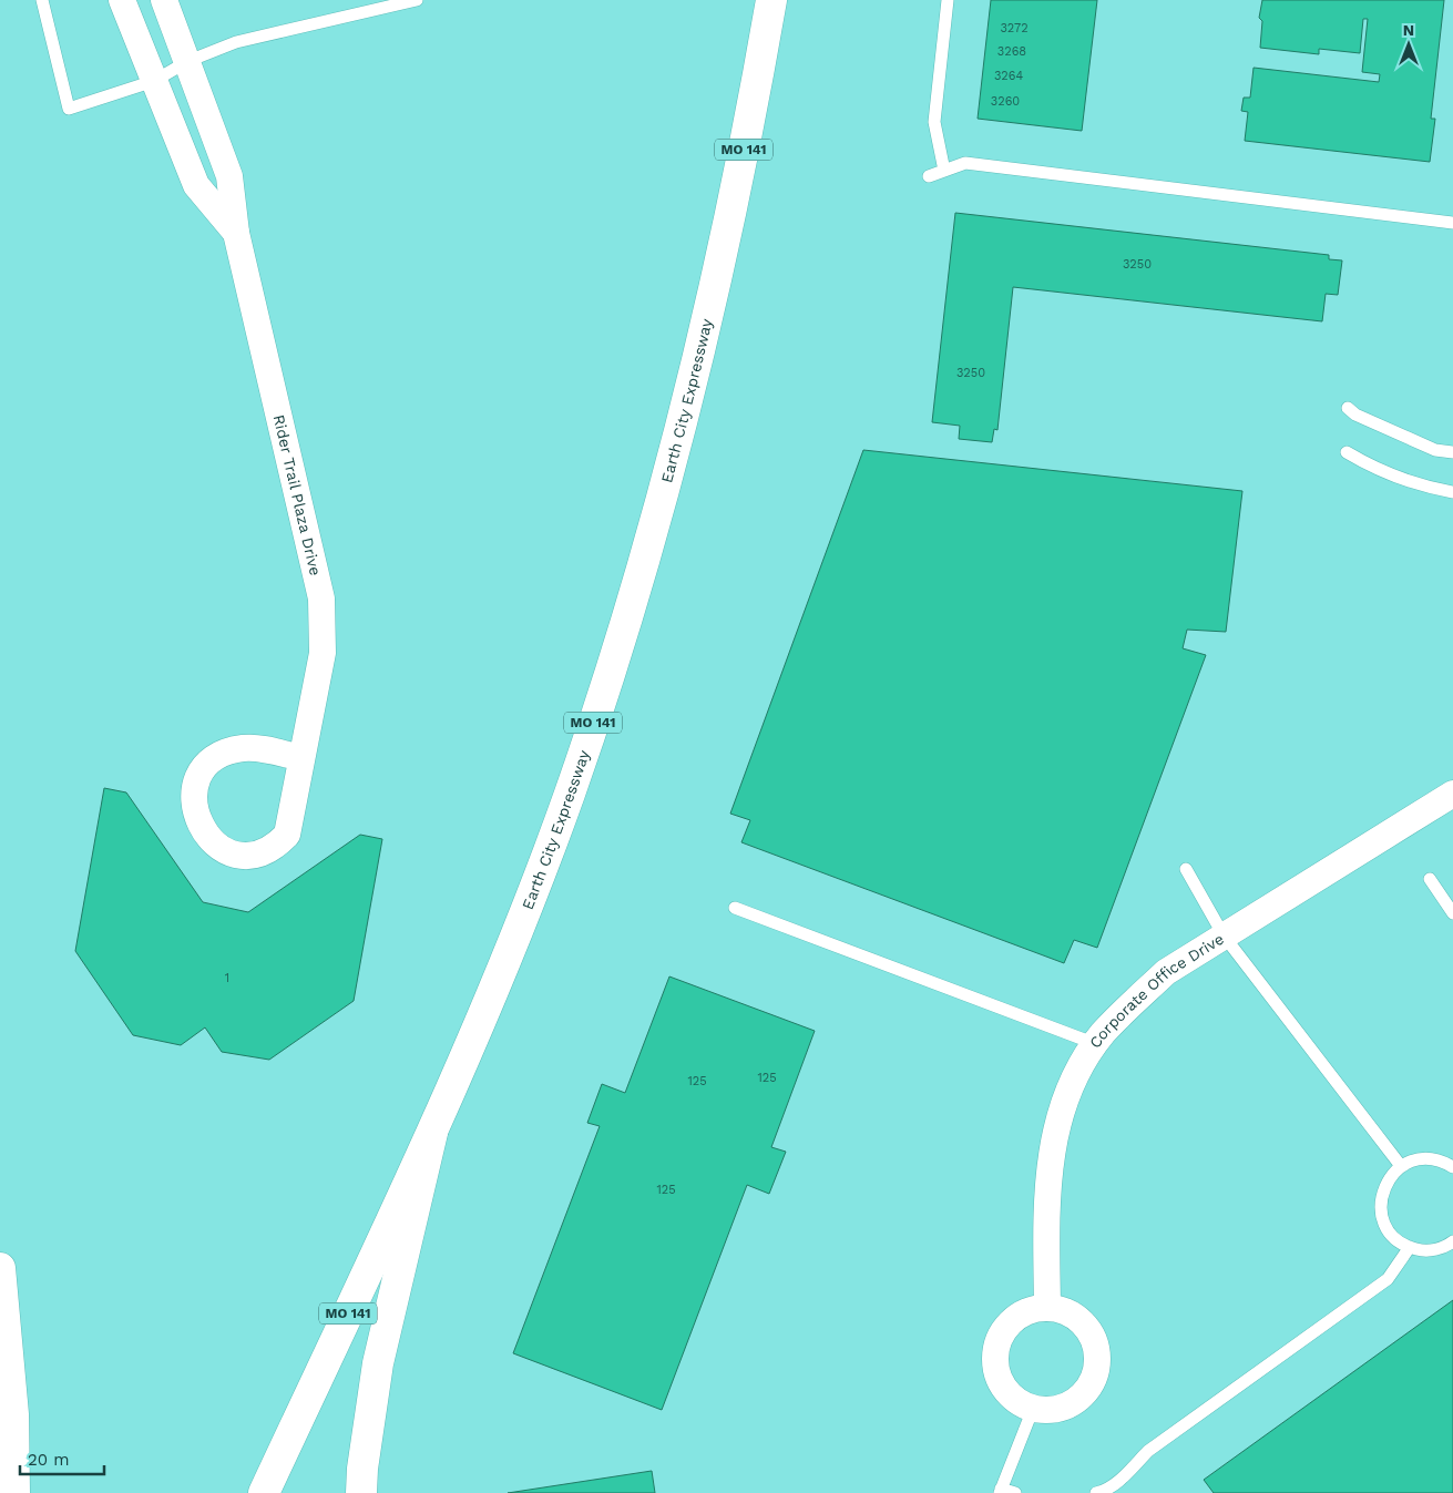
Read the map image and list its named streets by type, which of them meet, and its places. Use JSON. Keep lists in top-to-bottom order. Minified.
{"streets":{"highway":["MO 141","Earth City Expressway"],"street":["Rider Trail Plaza Drive","Corporate Office Drive"]},"house_numbers":["3272","3268","3264","3260","3250","3250","1","125","125","125"],"scale_bar":"20 m","north":"top"}
